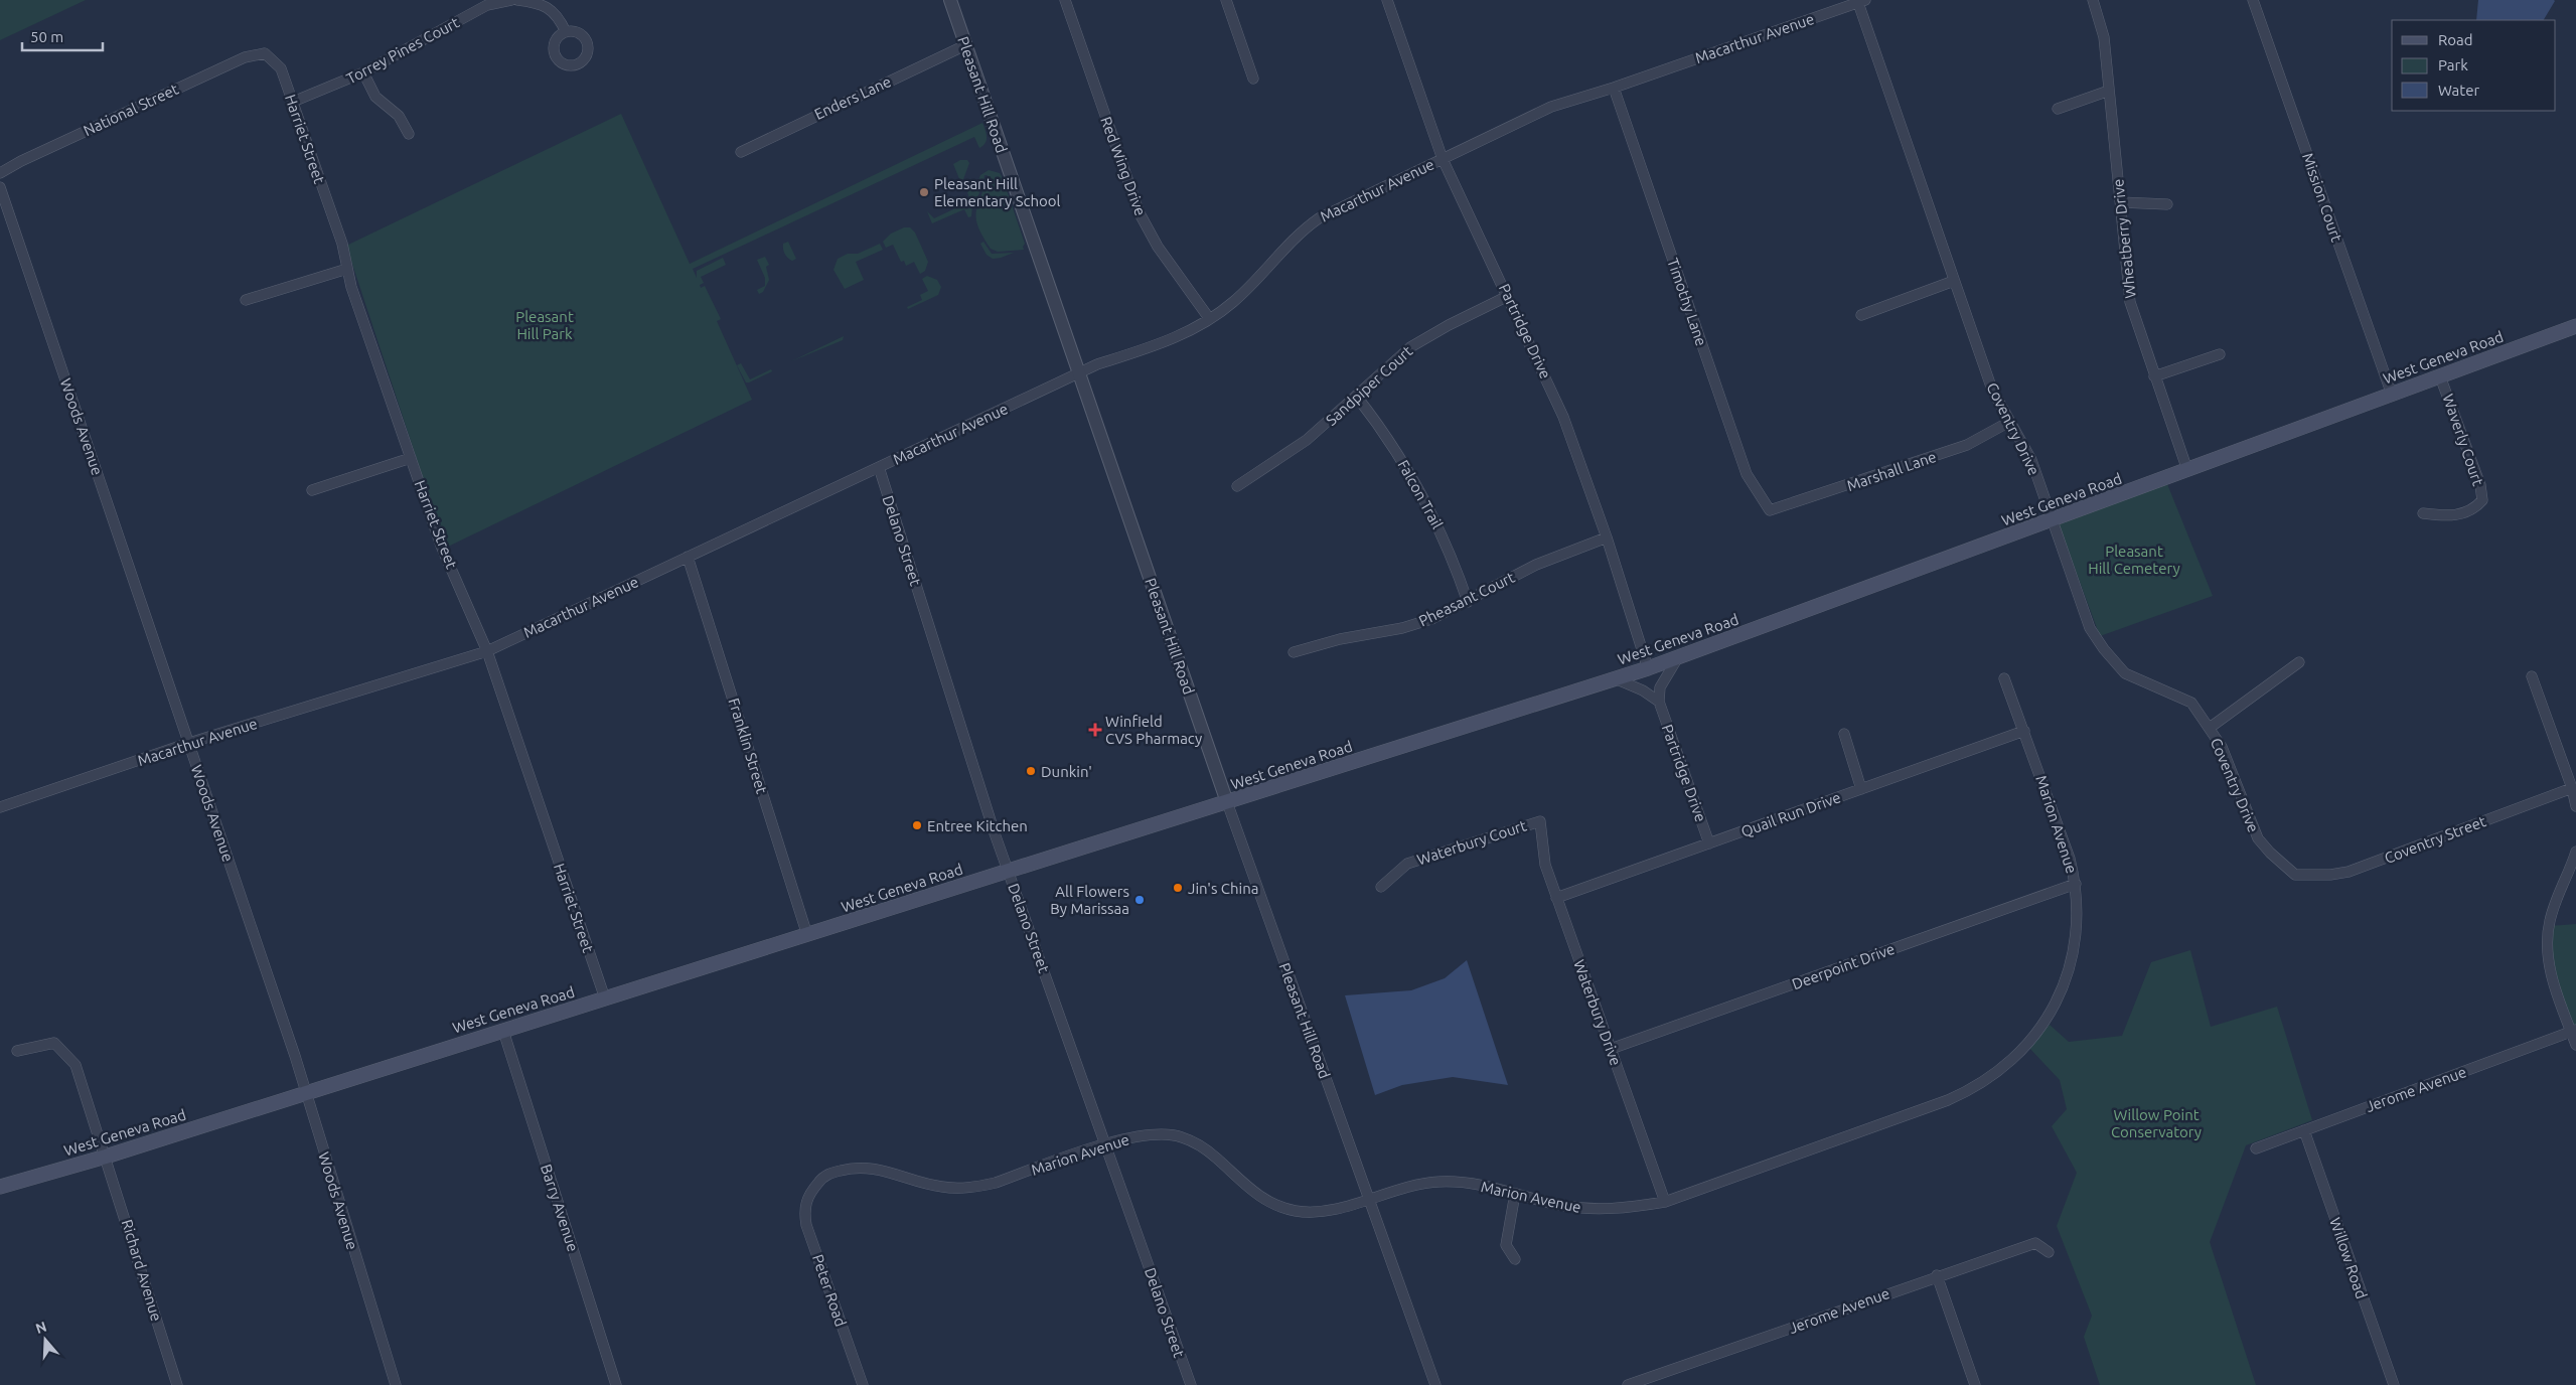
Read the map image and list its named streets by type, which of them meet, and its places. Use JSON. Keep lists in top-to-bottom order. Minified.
{"streets":{"main road":["West Geneva Road"],"street":["Macarthur Avenue","Torrey Pines Court","Pleasant Hill Road","Enders Lane","National Street","Harriet Street","Red Wing Drive","Mission Court","Wheatberry Drive","Timothy Lane","Partridge Drive","Sandpiper Court","Woods Avenue","Coventry Drive","Waverly Court","Marshall Lane","Falcon Trail","Delano Street","Pheasant Court","Franklin Street","Quail Run Drive","Marion Avenue","Coventry Street","Waterbury Court","Deerpoint Drive","Waterbury Drive","Jerome Avenue","Barry Avenue","Willow Road","Richard Avenue","Peter Road"]},"crossings":[["Macarthur Avenue","Pleasant Hill Road"],["Macarthur Avenue","Harriet Street"],["Macarthur Avenue","Red Wing Drive"],["Macarthur Avenue","Timothy Lane"],["Macarthur Avenue","Partridge Drive"],["Macarthur Avenue","Woods Avenue"],["Macarthur Avenue","Coventry Drive"],["Macarthur Avenue","Delano Street"],["Macarthur Avenue","Franklin Street"],["Torrey Pines Court","Harriet Street"],["Pleasant Hill Road","Enders Lane"],["Pleasant Hill Road","West Geneva Road"],["Pleasant Hill Road","Marion Avenue"],["National Street","Harriet Street"],["Harriet Street","West Geneva Road"],["Mission Court","West Geneva Road"],["Wheatberry Drive","West Geneva Road"],["Timothy Lane","Marshall Lane"],["Partridge Drive","West Geneva Road"],["Partridge Drive","Sandpiper Court"],["Partridge Drive","Pheasant Court"],["Partridge Drive","Quail Run Drive"],["West Geneva Road","Woods Avenue"],["West Geneva Road","Coventry Drive"],["West Geneva Road","Waverly Court"],["West Geneva Road","Delano Street"],["West Geneva Road","Franklin Street"],["West Geneva Road","Barry Avenue"],["West Geneva Road","Richard Avenue"],["Sandpiper Court","Falcon Trail"],["Coventry Drive","Marshall Lane"],["Coventry Drive","Coventry Street"],["Falcon Trail","Pheasant Court"],["Delano Street","Marion Avenue"],["Quail Run Drive","Marion Avenue"],["Quail Run Drive","Waterbury Drive"],["Marion Avenue","Deerpoint Drive"],["Marion Avenue","Waterbury Drive"],["Marion Avenue","Peter Road"],["Waterbury Court","Waterbury Drive"],["Deerpoint Drive","Waterbury Drive"],["Jerome Avenue","Willow Road"]],"parks":["Pleasant Hill Park","Pleasant Hill Cemetery","Willow Point Conservatory"],"places":{"other":["Pleasant Hill Elementary School","Dunkin'","Entree Kitchen","Jin's China","All Flowers By Marissaa"],"health":["Winfield CVS Pharmacy"]},"legend":["Road","Park","Water"],"scale_bar":"50 m","north":"top"}
